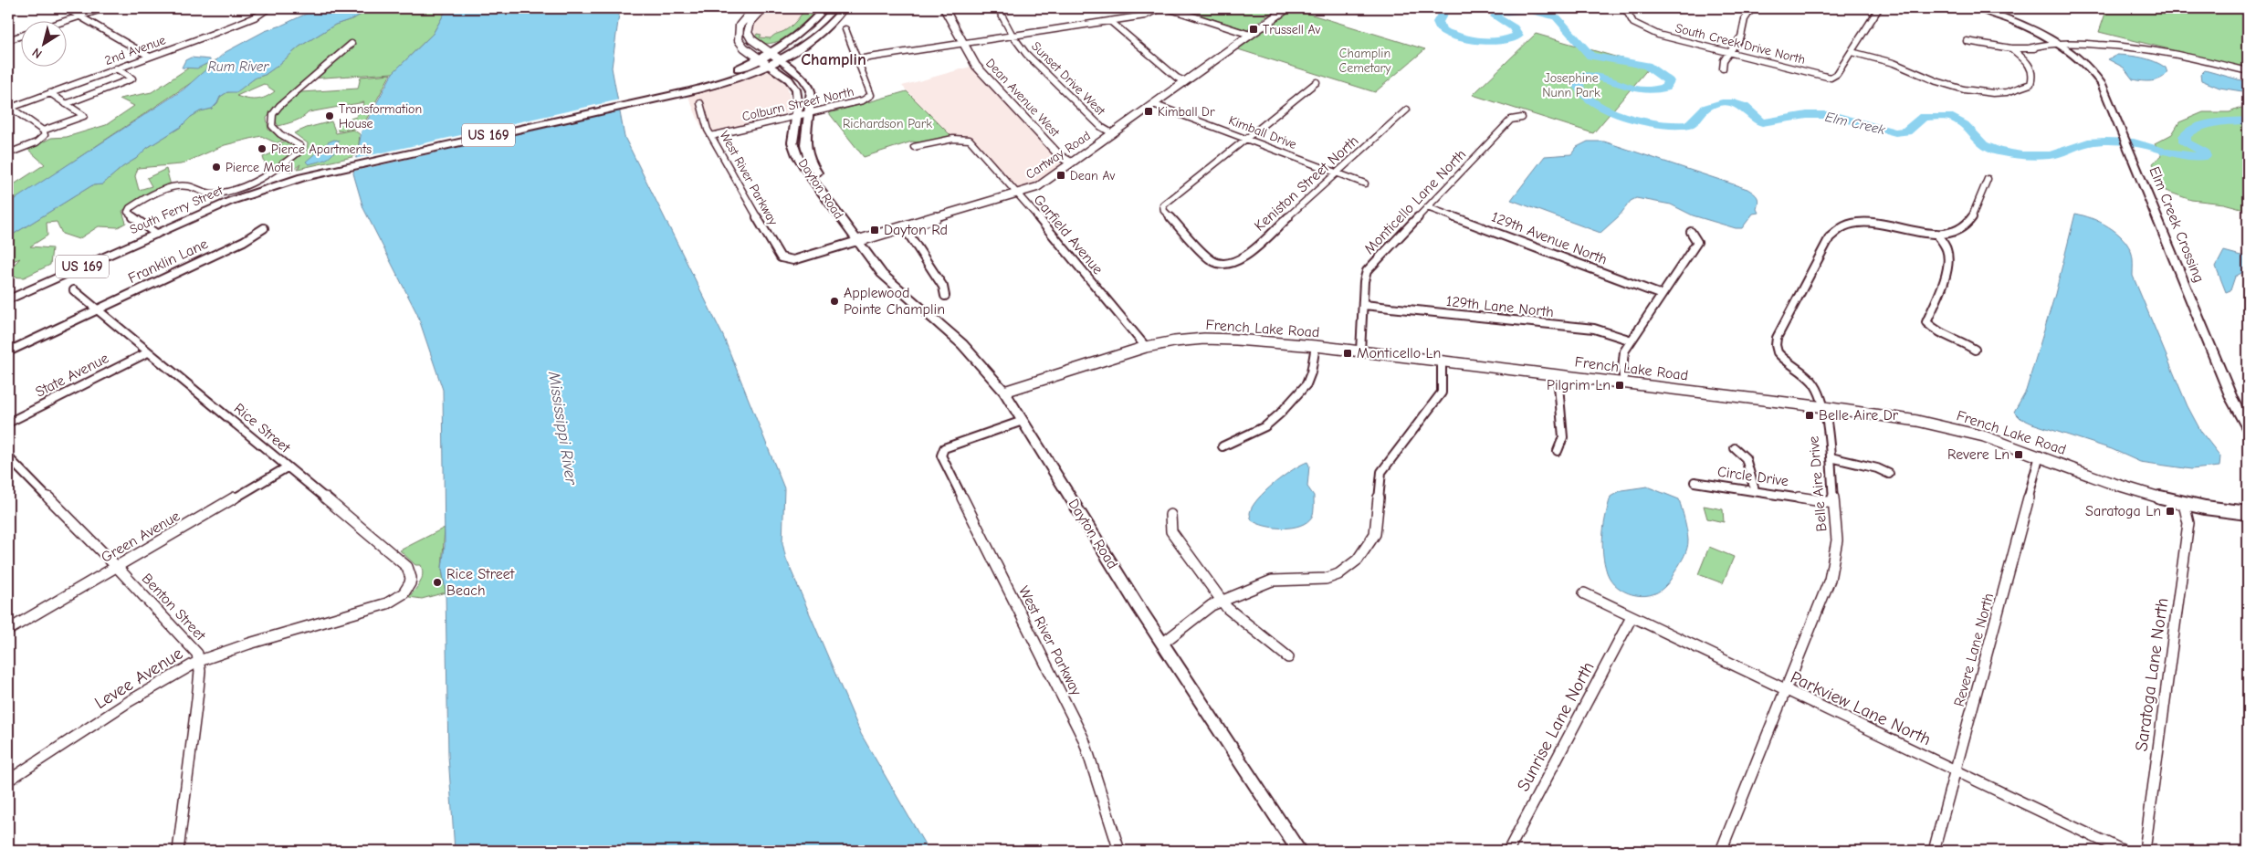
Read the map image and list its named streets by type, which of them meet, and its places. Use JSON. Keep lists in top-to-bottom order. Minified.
{"streets":{"highway":["US 169","South Ferry Street"],"main road":["Dayton Road","Elm Creek Crossing"],"street":["South Creek Drive North","2nd Avenue","Sunset Drive West","Dean Avenue West","Colburn Street North","Kimball Drive","Cartway Road","West River Parkway","Keniston Street North","Monticello Lane North","Garfield Avenue","129th Avenue North","Franklin Lane","129th Lane North","French Lake Road","State Avenue","Rice Street","Circle Drive","Belle Aire Drive","Green Avenue","Benton Street","Revere Lane North","Saratoga Lane North","Levee Avenue","Parkview Lane North","Sunrise Lane North"]},"crossings":[["Sunset Drive West","Cartway Road"],["Dean Avenue West","Cartway Road"],["Colburn Street North","West River Parkway"],["Colburn Street North","Dayton Road"],["Kimball Drive","Cartway Road"],["Kimball Drive","Keniston Street North"],["US 169","Dayton Road"],["US 169","South Ferry Street"],["Cartway Road","West River Parkway"],["Cartway Road","Dayton Road"],["Cartway Road","Garfield Avenue"],["West River Parkway","Dayton Road"],["Dayton Road","French Lake Road"],["Monticello Lane North","129th Avenue North"],["Monticello Lane North","129th Lane North"],["Monticello Lane North","French Lake Road"],["Garfield Avenue","French Lake Road"],["Franklin Lane","Rice Street"],["French Lake Road","Belle Aire Drive"],["French Lake Road","Revere Lane North"],["French Lake Road","Saratoga Lane North"],["State Avenue","Rice Street"],["Rice Street","Green Avenue"],["Rice Street","Levee Avenue"],["Circle Drive","Belle Aire Drive"],["Belle Aire Drive","Parkview Lane North"],["Green Avenue","Benton Street"],["Benton Street","Levee Avenue"],["Revere Lane North","Parkview Lane North"],["Parkview Lane North","Sunrise Lane North"]],"districts":["Champlin"],"water":["Rum River","Elm Creek","Mississippi River"],"parks":["Champlin Cemetary","Josephine Nunn Park","Richardson Park"],"places":{"transit":["Trussell Av","Kimball Dr","Dean Av","Dayton Rd","Monticello Ln","Pilgrim Ln","Belle Aire Dr","Revere Ln","Saratoga Ln"],"other":["Transformation House","Pierce Apartments","Pierce Motel","Applewood Pointe Champlin","Rice Street Beach"]},"north":"bottom left"}
